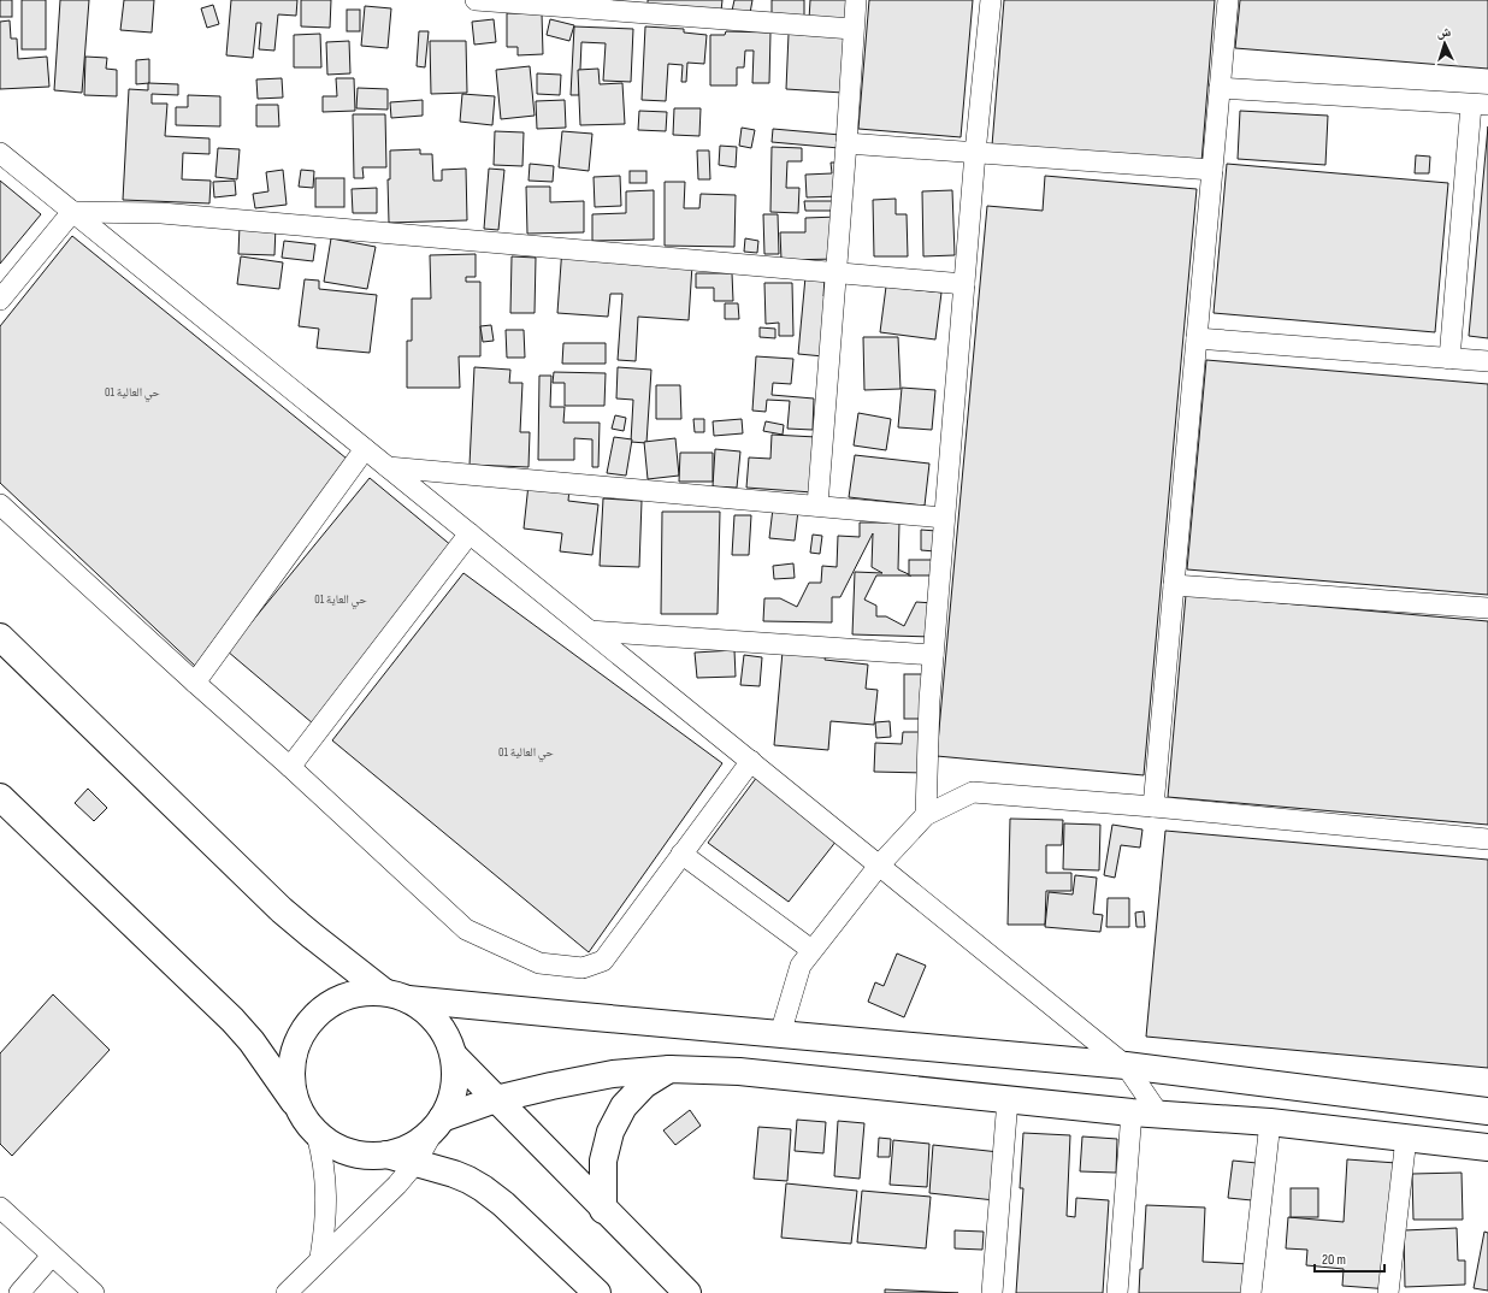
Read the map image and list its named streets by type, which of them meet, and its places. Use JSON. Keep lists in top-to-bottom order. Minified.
{"house_numbers":["حي العالية 01","حي العاية 01","حي العالية 01"],"scale_bar":"20 m","north":"top"}
